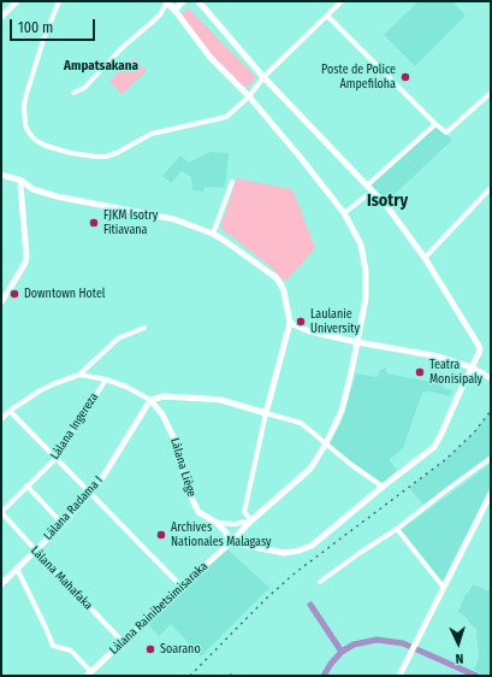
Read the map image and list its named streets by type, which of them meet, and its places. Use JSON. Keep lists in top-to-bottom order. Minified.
{"streets":{"street":["Làlana Ingereza","Làlana Liège","Làlana Radama I","Làlana Mahafaka","Làlana Rainibetsimisaraka"]},"crossings":[["Làlana Ingereza","Làlana Liège"],["Làlana Ingereza","Làlana Mahafaka"],["Làlana Liège","Làlana Radama I"],["Làlana Liège","Làlana Rainibetsimisaraka"],["Làlana Radama I","Làlana Mahafaka"],["Làlana Mahafaka","Làlana Rainibetsimisaraka"]],"districts":["Ampatsakana","Isotry"],"places":["Poste de Police Ampefiloha","FJKM Isotry Fitiavana","Downtown Hotel","Laulanie University","Teatra Monisipaly","Archives Nationales Malagasy","Soarano"],"scale_bar":"100 m","north":"bottom"}
